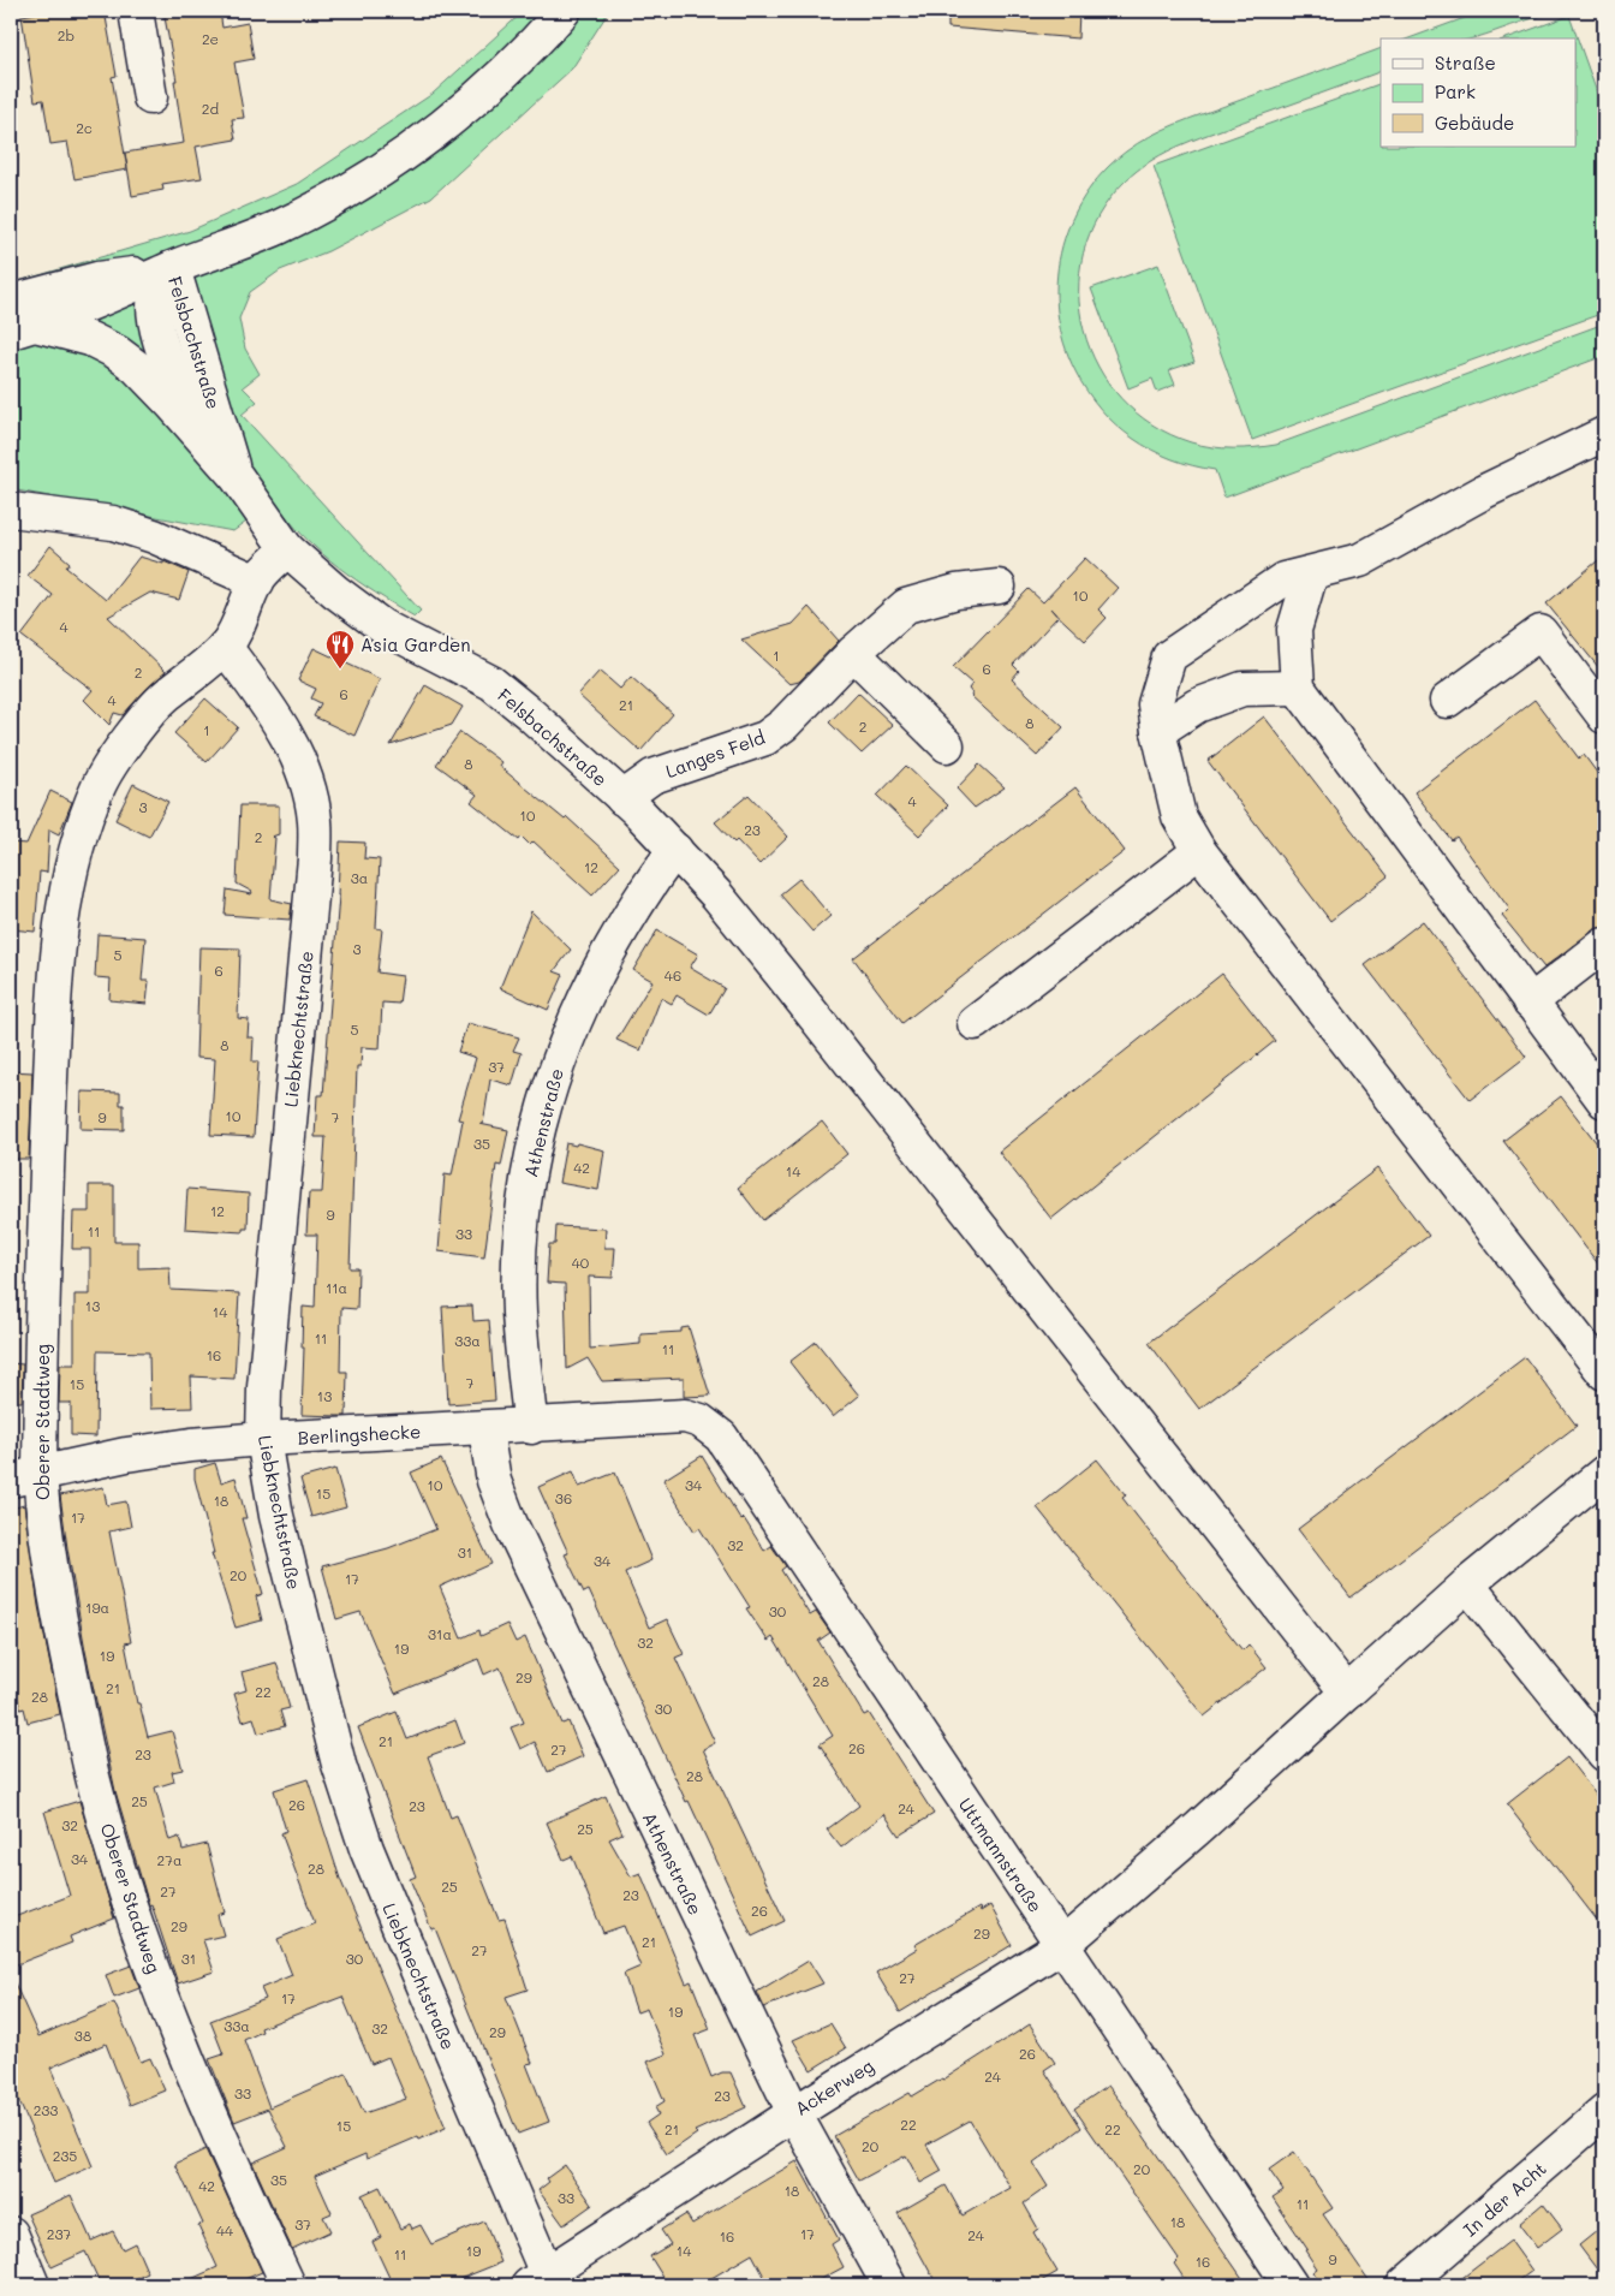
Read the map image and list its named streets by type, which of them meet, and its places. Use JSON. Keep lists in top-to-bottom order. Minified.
{"streets":{"street":["Felsbachstraße","Langes Feld","Liebknechtstraße","Athenstraße","Oberer Stadtweg","Berlingshecke","Uttmannstraße","Ackerweg","In der Acht"]},"crossings":[["Felsbachstraße","Langes Feld"],["Felsbachstraße","Athenstraße"],["Felsbachstraße","Ackerweg"],["Liebknechtstraße","Oberer Stadtweg"],["Liebknechtstraße","Berlingshecke"],["Liebknechtstraße","Ackerweg"],["Athenstraße","Berlingshecke"],["Athenstraße","Ackerweg"],["Oberer Stadtweg","Berlingshecke"],["Berlingshecke","Uttmannstraße"],["Uttmannstraße","Ackerweg"]],"places":{"restaurant":["Asia Garden"]},"house_numbers":["2b","2e","2d","2c","10","4","1","6","2","6","4","21","8","2","1","8","4","3","10","23","2","12","3a","3","5","6","46","5","8","37","10","9","7","35","42","14","12","9","11","33","40","11a","13","14","11","33a","11","16","7","15","13","10","34","15","36","18","17","32","31","34","20","17","19a","30","31a","32","19","19","29","28","21","22","28","30","21","26","27","23","28","25","26","23","24","32","25","34","27a","28","25","27","23","26","29","29","21","27","31","30","27","17","19","33a","32","29","38","26","24","33","23","233","22","15","21","22","20","235","20","35","42","18","33","11","18","37","44","237","17","24","16","19","14","11","9","16"],"legend":["Straße","Park","Gebäude"]}
